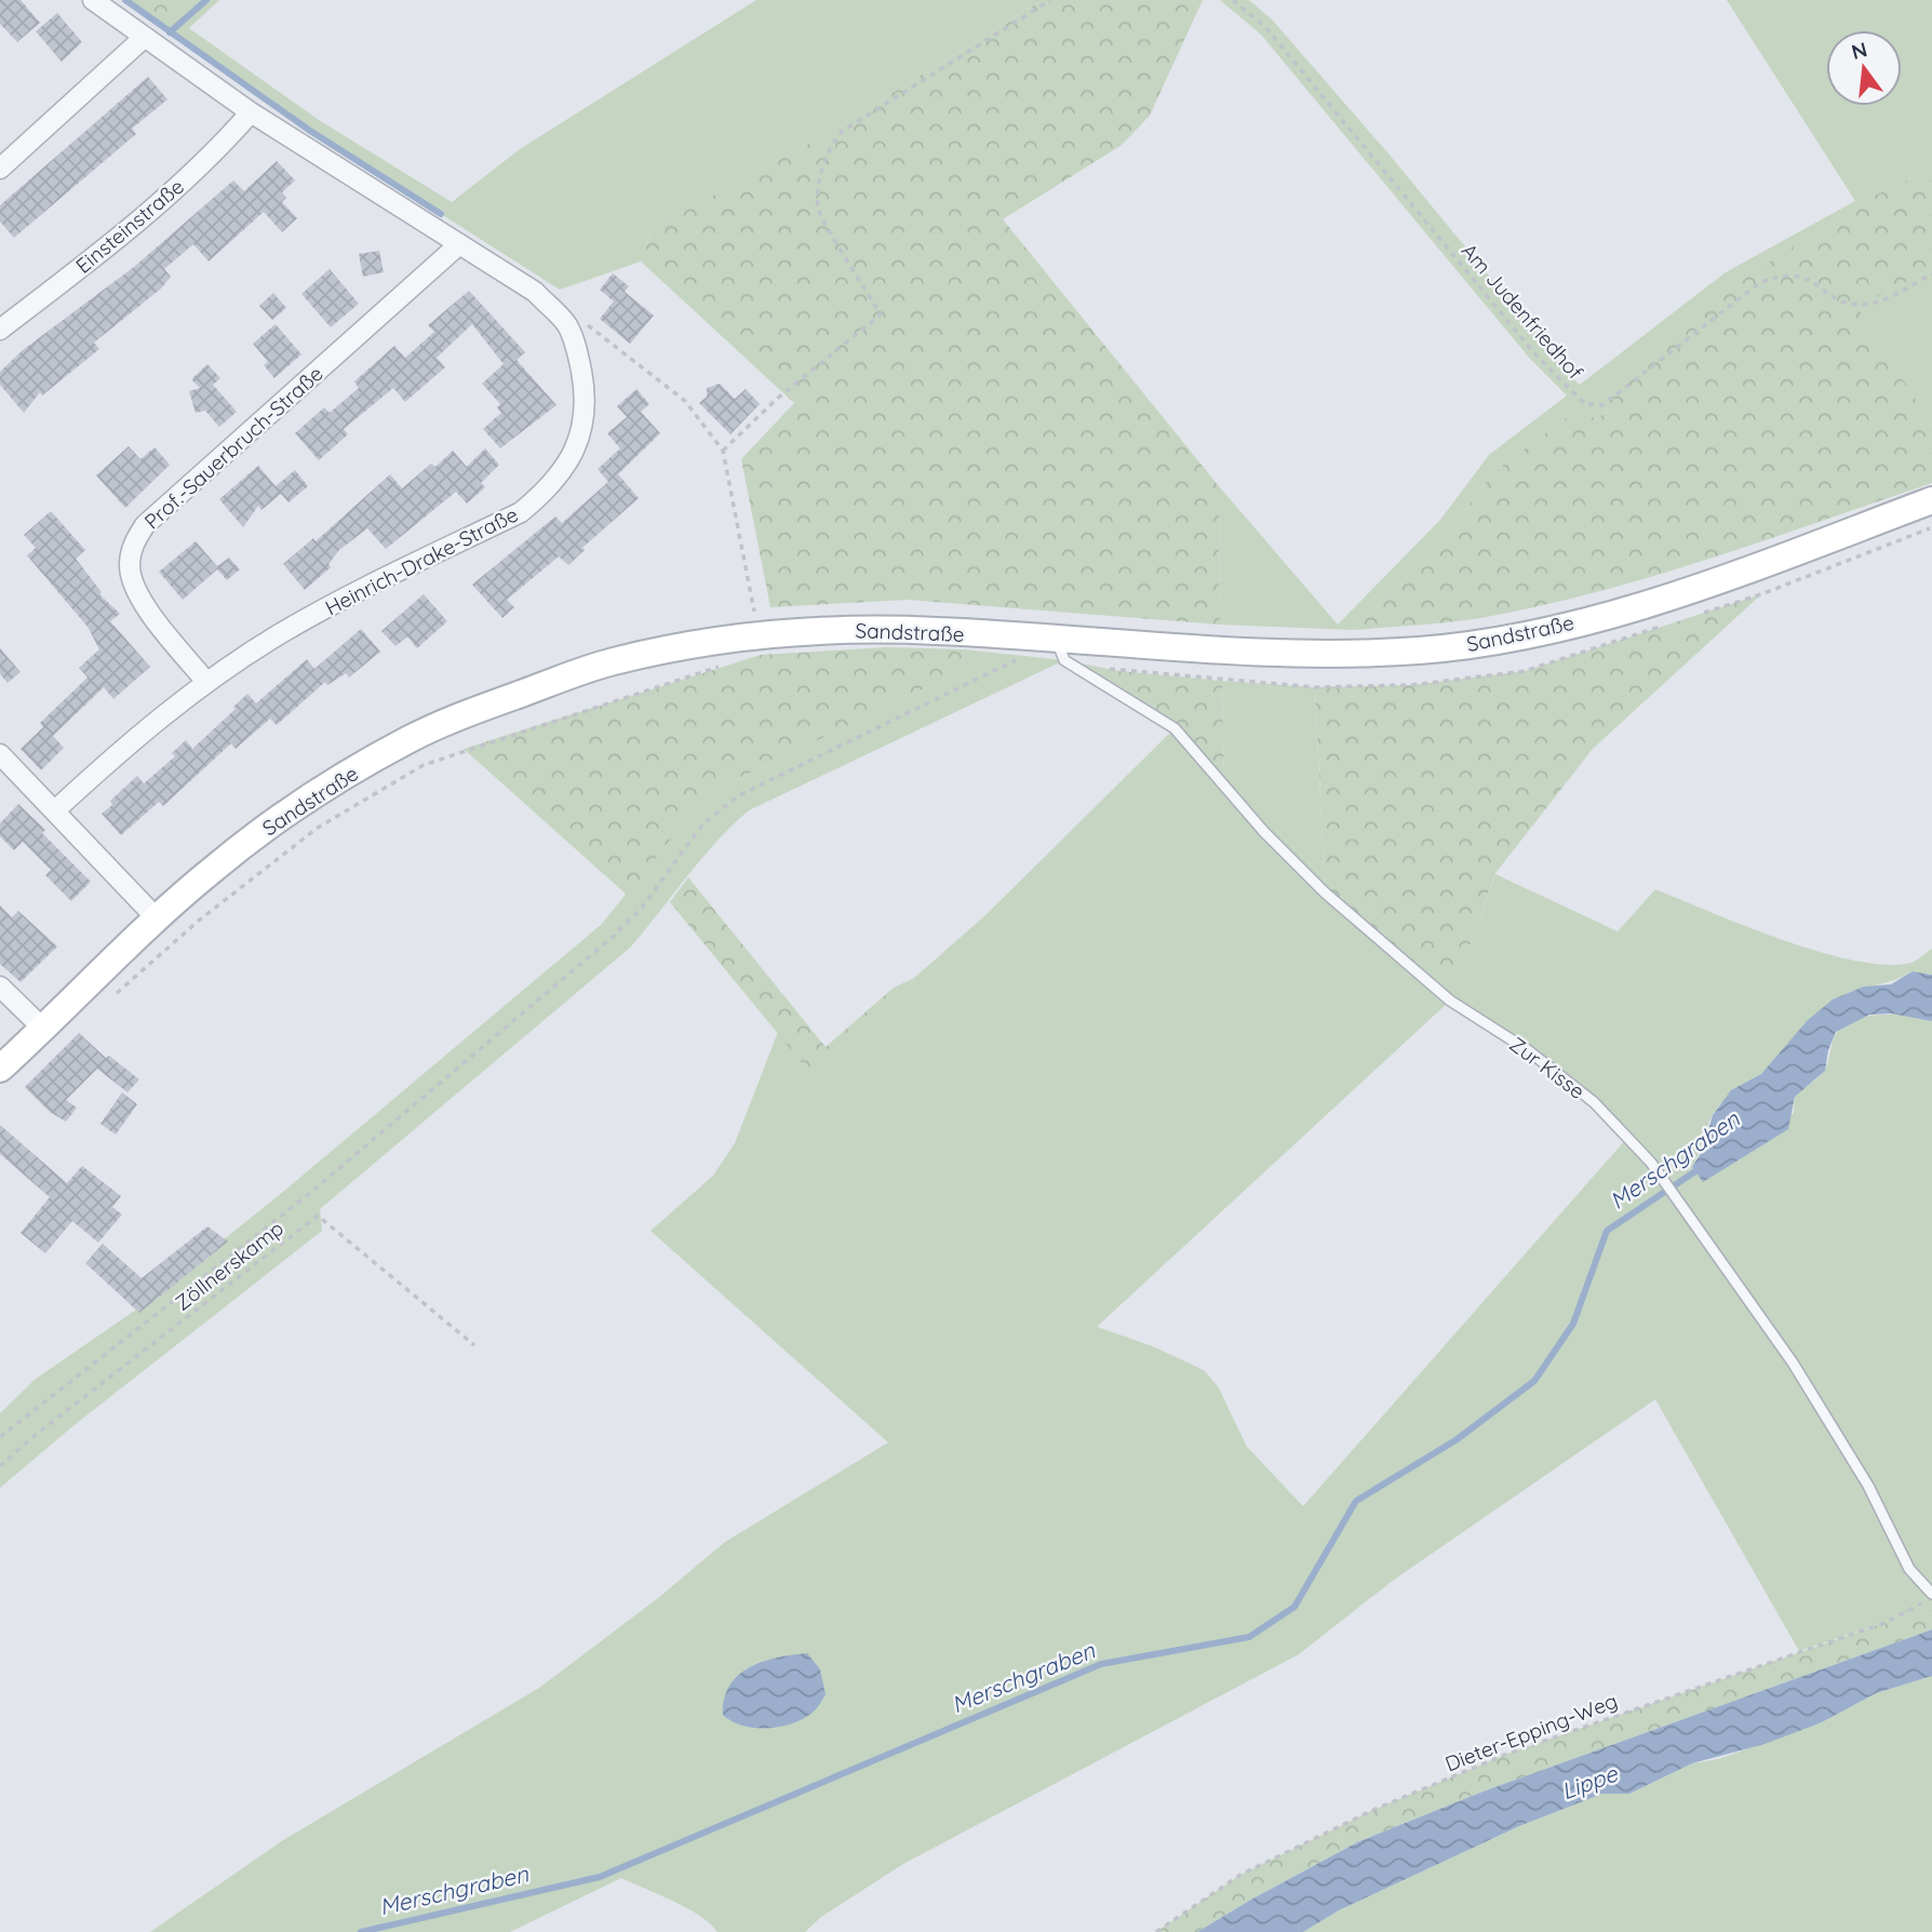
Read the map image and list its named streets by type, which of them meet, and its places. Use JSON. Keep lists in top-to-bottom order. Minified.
{"streets":{"main road":["Sandstraße"],"street":["Einsteinstraße","Prof.-Sauerbruch-Straße","Heinrich-Drake-Straße"],"lane":["Zur Kisse"],"path":["Am Judenfriedhof","Zöllnerskamp","Dieter-Epping-Weg"]},"crossings":[["Einsteinstraße","Heinrich-Drake-Straße"],["Prof.-Sauerbruch-Straße","Heinrich-Drake-Straße"],["Sandstraße","Zur Kisse"],["Zur Kisse","Dieter-Epping-Weg"]],"water":["Merschgraben","Lippe"],"north":"top"}
